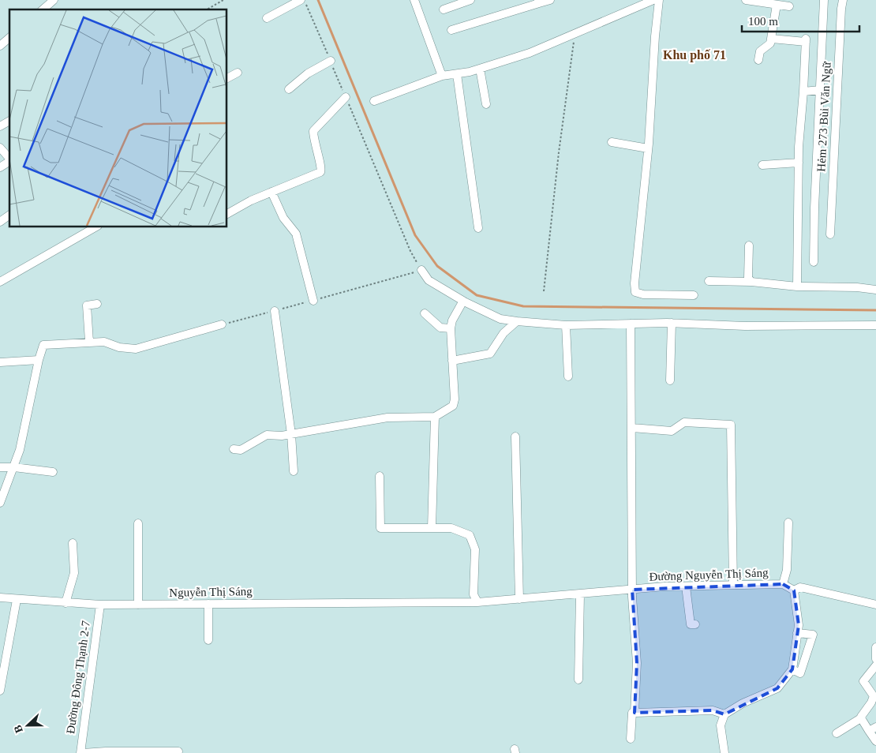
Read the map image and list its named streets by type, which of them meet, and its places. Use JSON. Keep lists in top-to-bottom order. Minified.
{"streets":{"street":["Hẻm 273 Bùi Văn Ngữ","Đường Nguyễn Thị Sáng","Nguyễn Thị Sáng","Đường Đông Thạnh 2-7"]},"crossings":[["Đường Nguyễn Thị Sáng","Nguyễn Thị Sáng"],["Nguyễn Thị Sáng","Đường Đông Thạnh 2-7"]],"districts":["Khu phố 71"],"scale_bar":"100 m","north":"left"}
